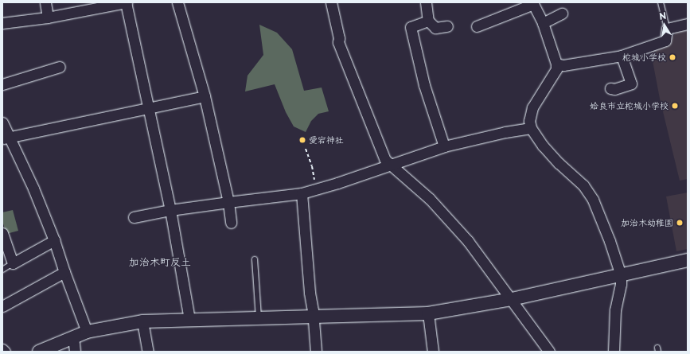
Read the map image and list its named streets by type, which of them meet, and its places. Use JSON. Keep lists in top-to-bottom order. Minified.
{"districts":["加治木町反土"],"places":["柁城小学校","姶良市立柁城小学校","愛宕神社","加治木幼稚園"],"north":"top"}
